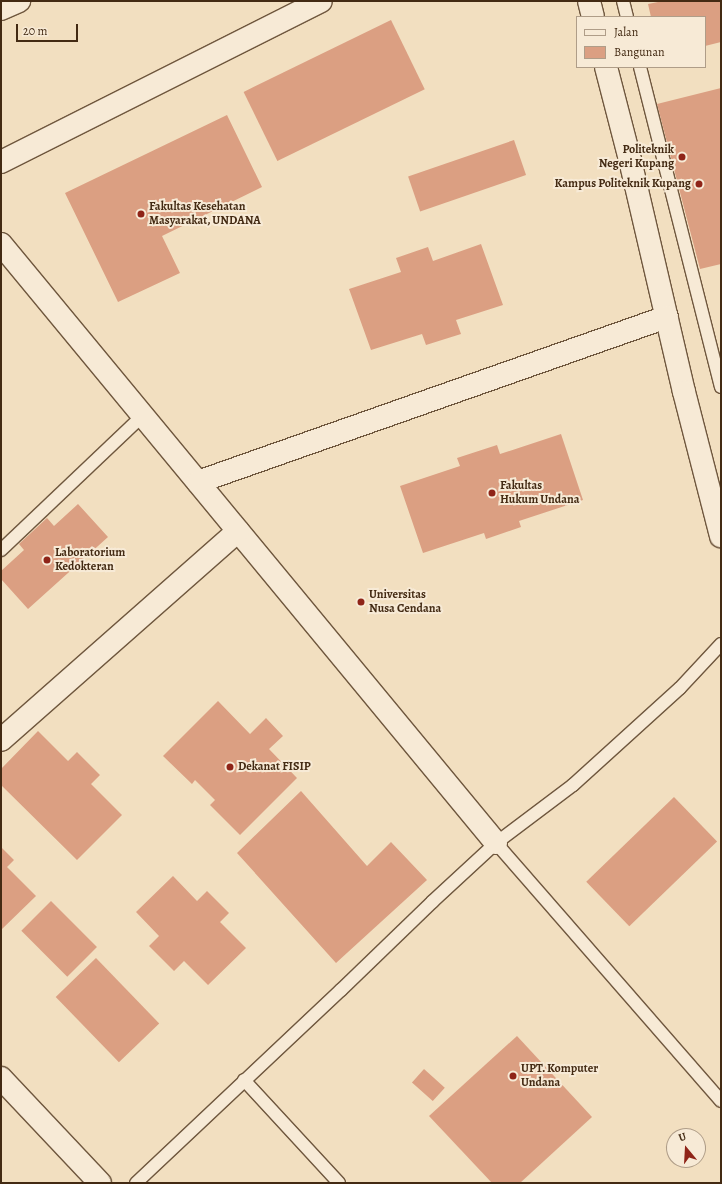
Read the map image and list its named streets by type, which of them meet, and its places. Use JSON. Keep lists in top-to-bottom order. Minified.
{"places":["Politeknik Negeri Kupang","Kampus Politeknik Kupang","Fakultas Kesehatan Masyarakat, UNDANA","Fakultas Hukum Undana","Laboratorium Kedokteran","Universitas Nusa Cendana","Dekanat FISIP","UPT. Komputer Undana"],"legend":["Jalan","Bangunan"],"scale_bar":"20 m","north":"top"}
